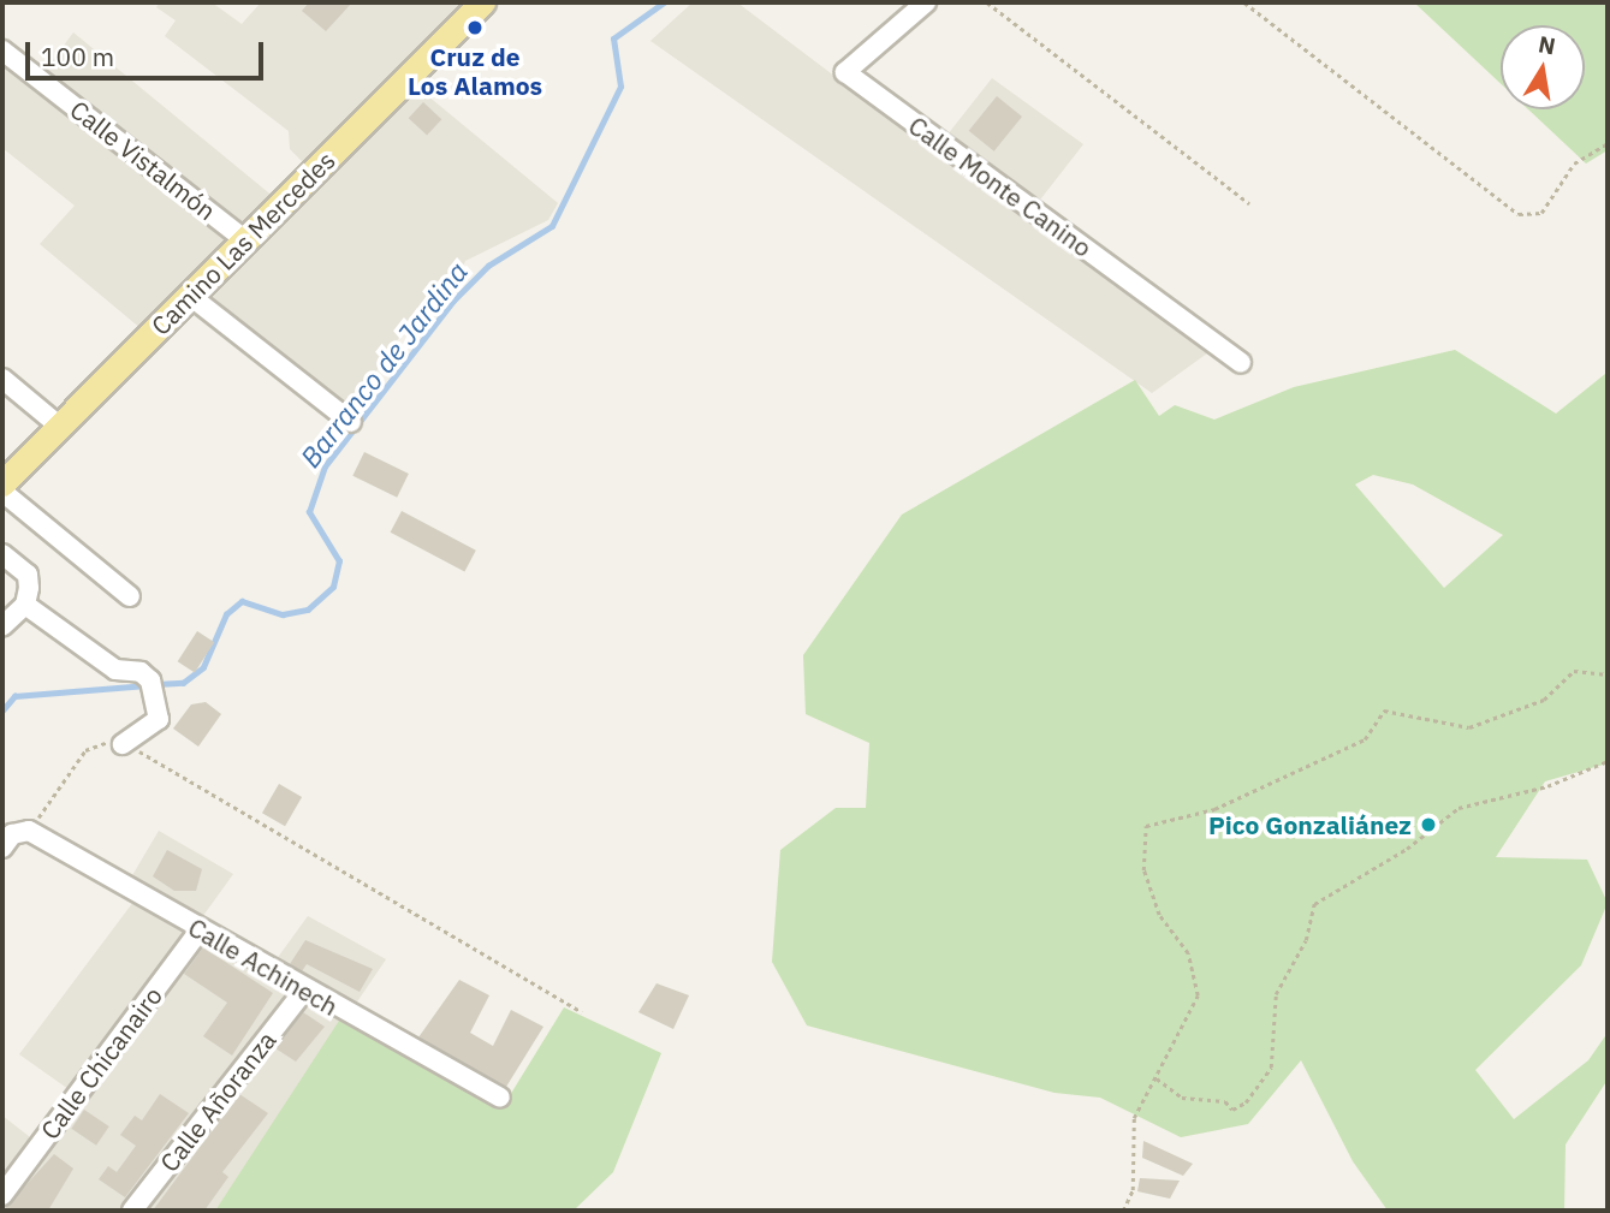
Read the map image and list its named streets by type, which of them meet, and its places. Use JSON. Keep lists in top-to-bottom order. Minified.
{"streets":{"main road":["Camino Las Mercedes"],"street":["Calle Vistalmón","Calle Monte Canino","Calle Achinech","Calle Chicanairo","Calle Añoranza"]},"crossings":[["Calle Vistalmón","Camino Las Mercedes"],["Calle Achinech","Calle Chicanairo"],["Calle Achinech","Calle Añoranza"]],"water":["Barranco de Jardina"],"places":["Cruz de Los Alamos","Pico Gonzaliánez"],"scale_bar":"100 m","north":"top"}
